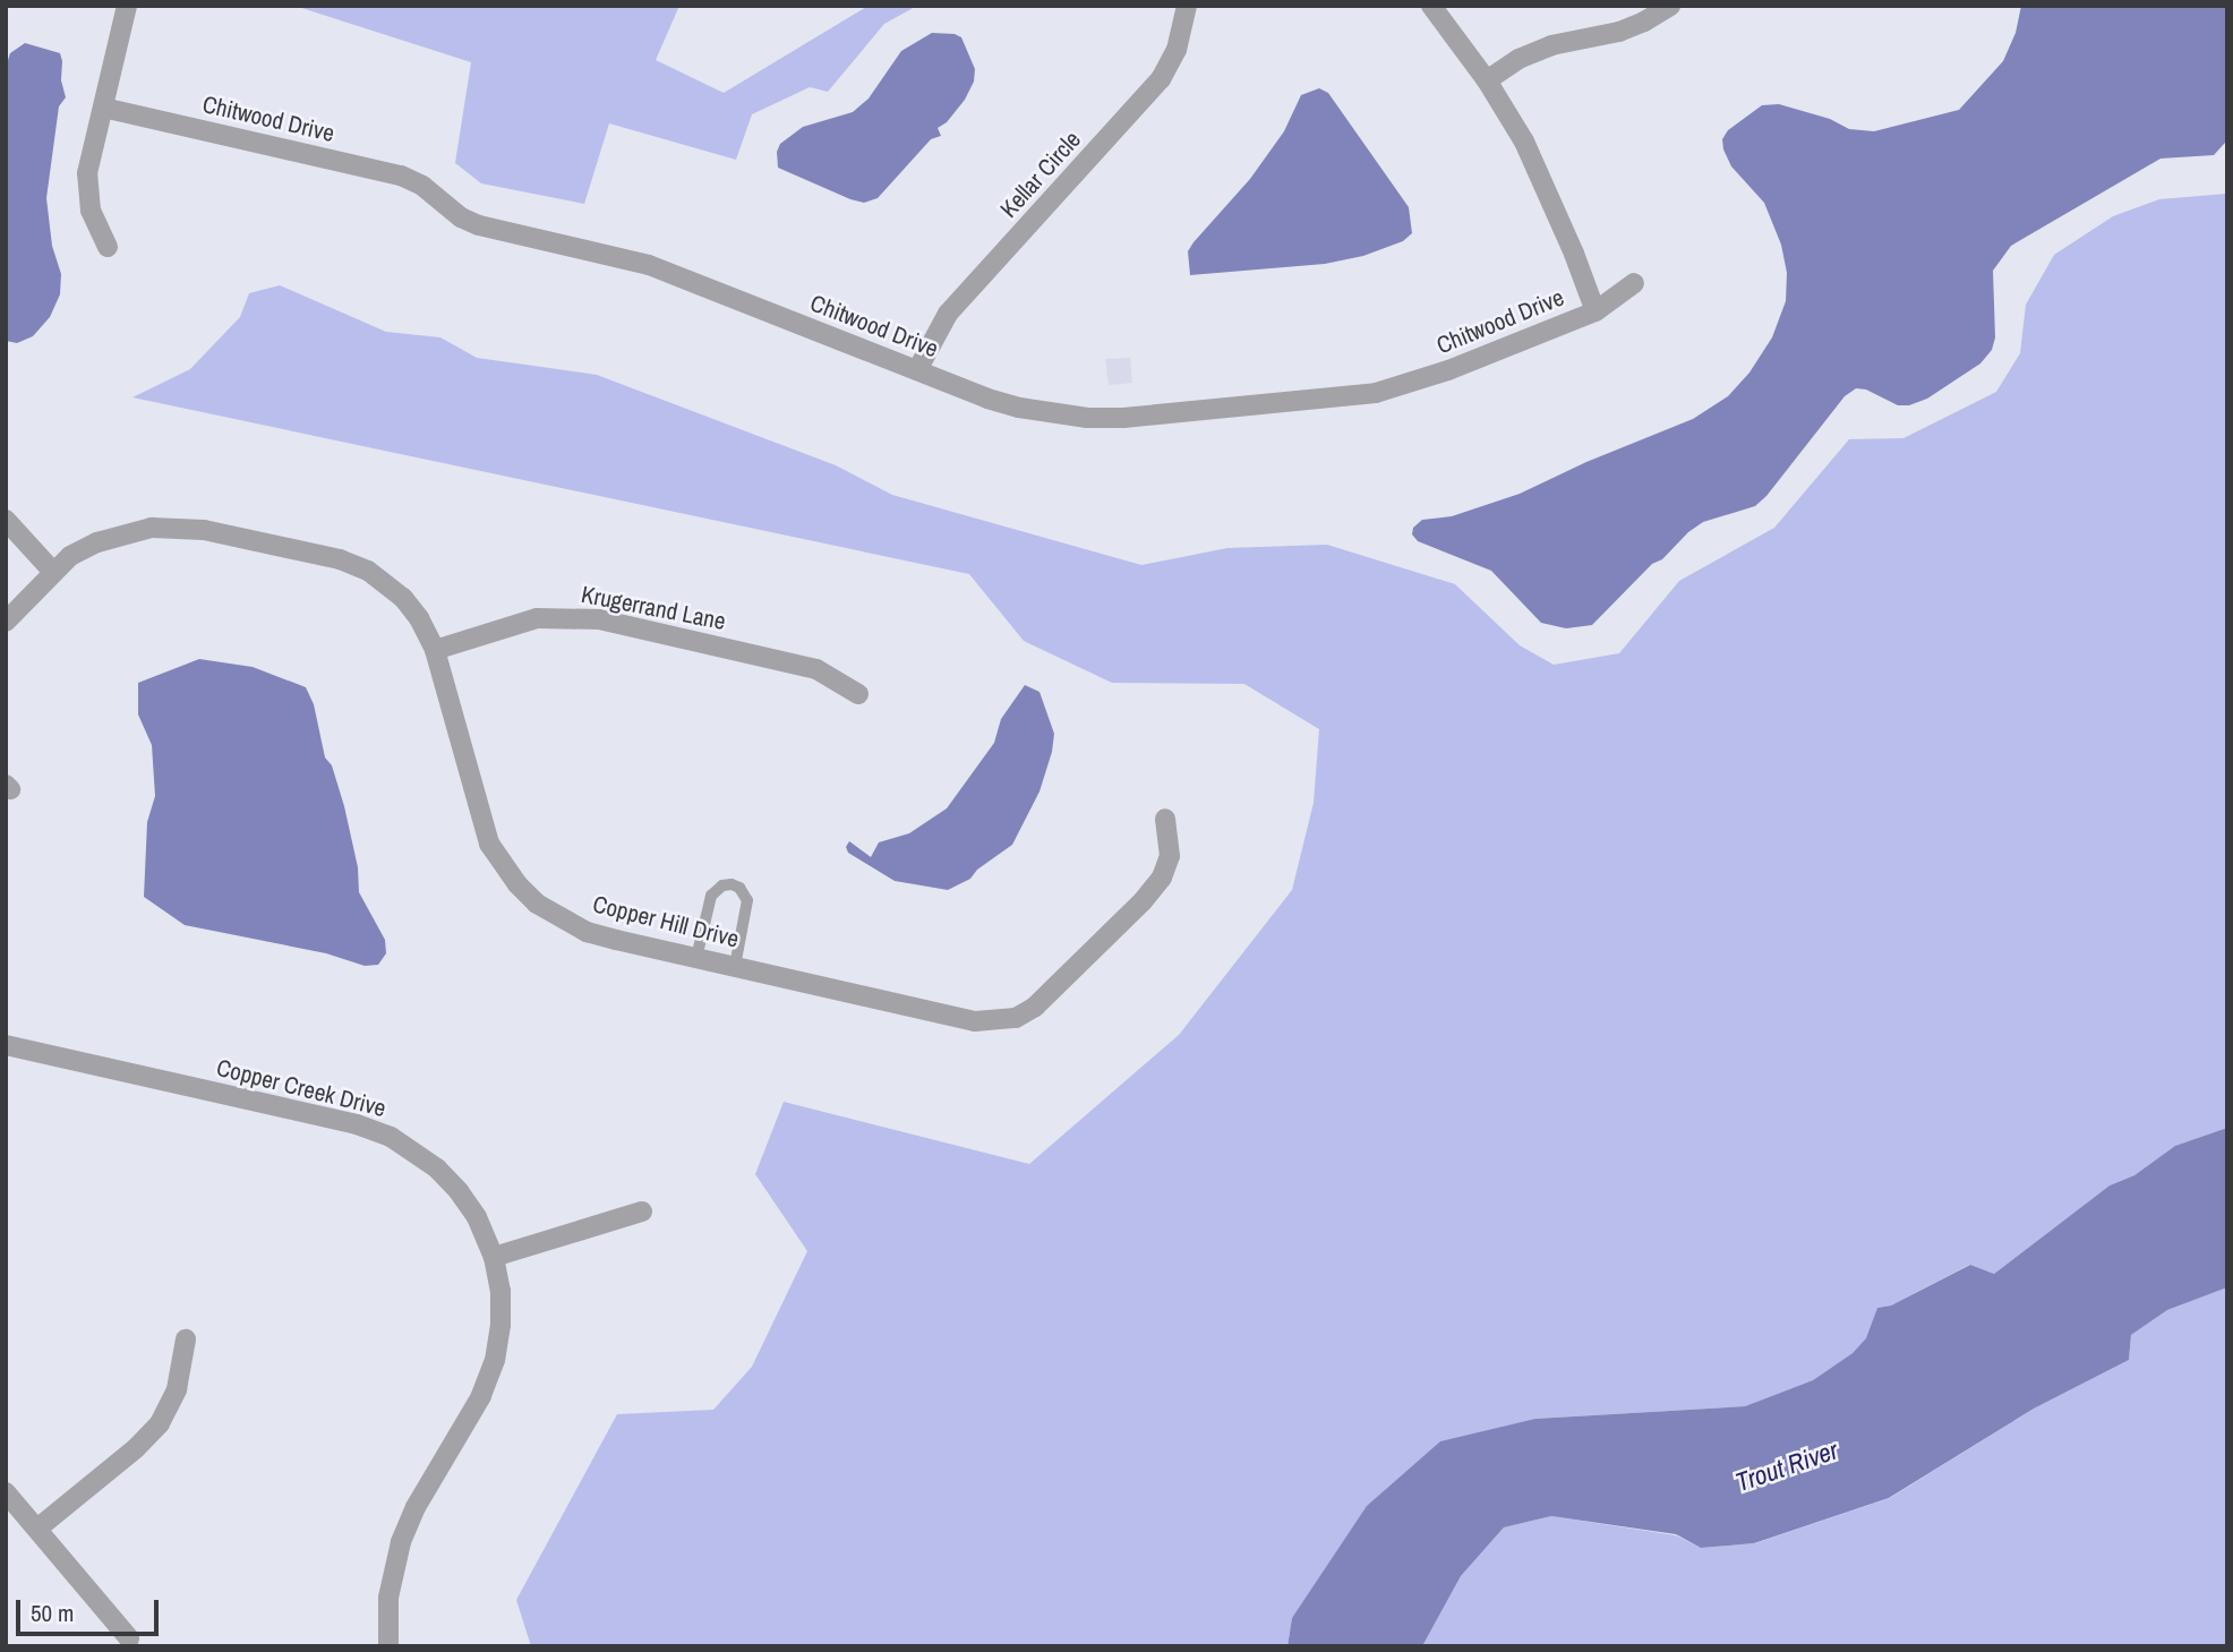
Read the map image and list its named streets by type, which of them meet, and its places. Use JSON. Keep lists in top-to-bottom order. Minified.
{"streets":{"street":["Chitwood Drive","Kellar Circle","Krugerrand Lane","Copper Hill Drive","Copper Creek Drive"]},"crossings":[["Chitwood Drive","Kellar Circle"],["Krugerrand Lane","Copper Hill Drive"]],"water":["Trout River"],"scale_bar":"50 m"}
